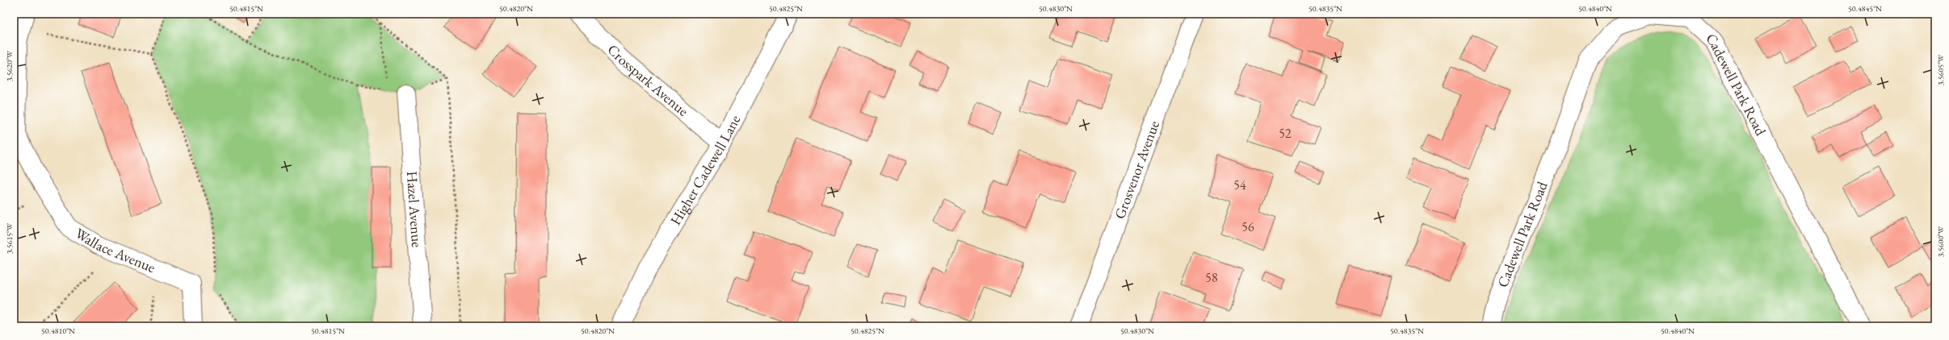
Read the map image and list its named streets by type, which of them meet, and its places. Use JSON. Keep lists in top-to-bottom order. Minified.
{"streets":{"street":["Crosspark Avenue","Cadewell Park Road","Higher Cadewell Lane","Grosvenor Avenue","Hazel Avenue","Wallace Avenue"]},"crossings":[["Crosspark Avenue","Higher Cadewell Lane"]],"house_numbers":["52","54","56","58"],"coordinates":["50.4815°N","50.4820°N","50.4825°N","50.4830°N","50.4835°N","50.4840°N","50.4845°N","3.5620°W","3.5605°W","3.5615°W","3.5600°W","50.4810°N"]}
